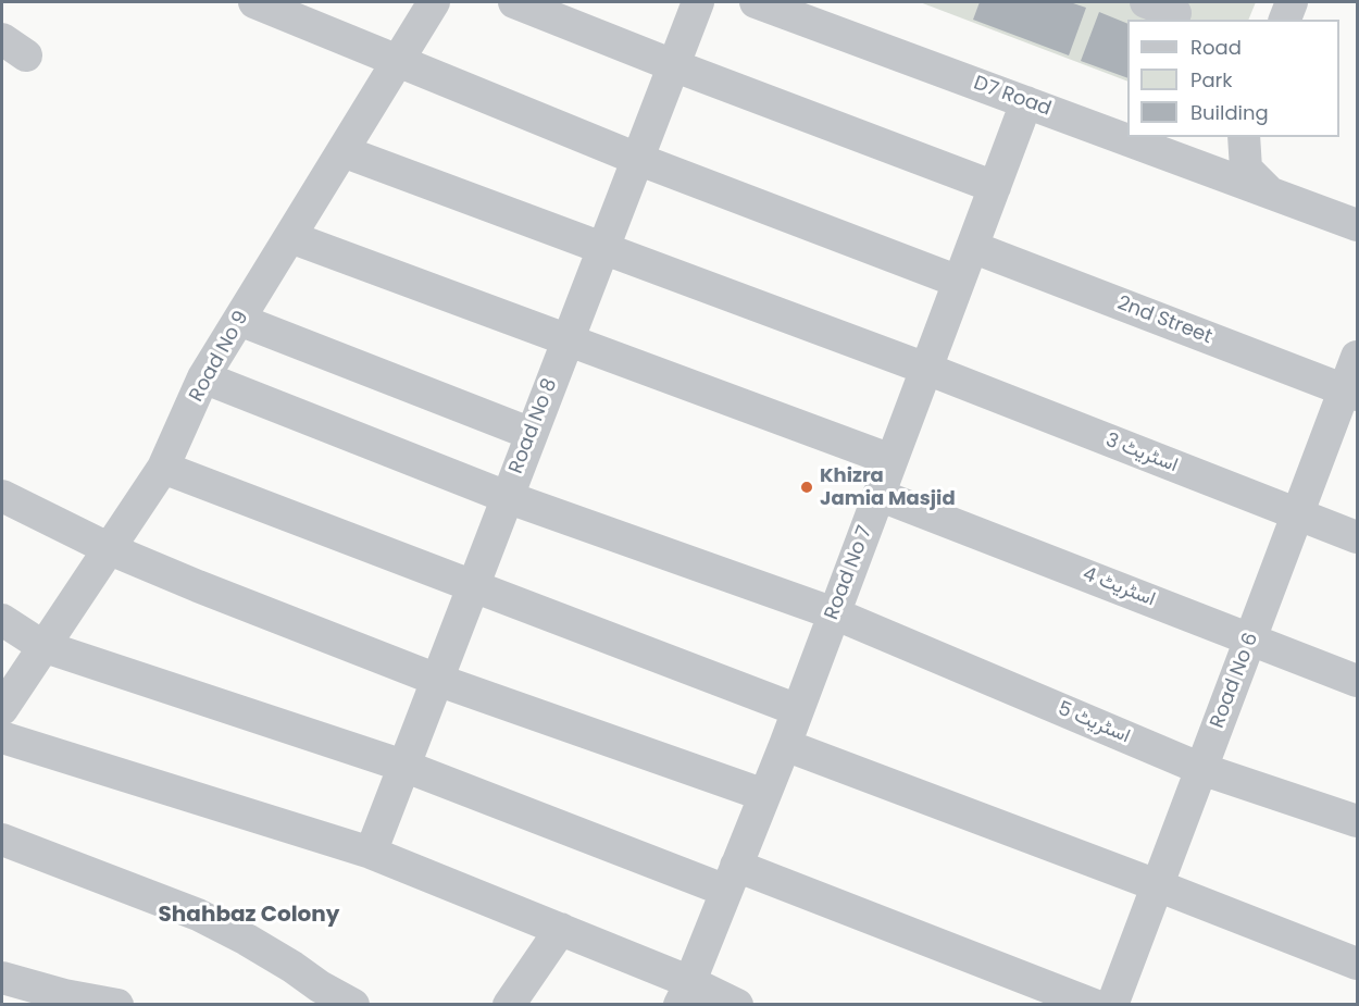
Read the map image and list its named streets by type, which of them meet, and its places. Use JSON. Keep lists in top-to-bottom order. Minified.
{"streets":{"street":["D7 Road","2nd Street","Road No 9","Road No 8","اسٹریٹ 3","Road No 7","اسٹریٹ 4","Road No 6","اسٹریٹ 5"]},"crossings":[["D7 Road","Road No 7"],["2nd Street","Road No 7"],["2nd Street","Road No 6"],["Road No 9","اسٹریٹ 3"],["Road No 9","اسٹریٹ 5"],["Road No 8","اسٹریٹ 3"],["Road No 8","اسٹریٹ 5"],["اسٹریٹ 3","Road No 7"],["اسٹریٹ 3","Road No 6"],["Road No 7","اسٹریٹ 4"],["Road No 7","اسٹریٹ 5"],["اسٹریٹ 4","Road No 6"],["Road No 6","اسٹریٹ 5"]],"districts":["Shahbaz Colony"],"places":["Khizra Jamia Masjid"],"legend":["Road","Park","Building"]}
